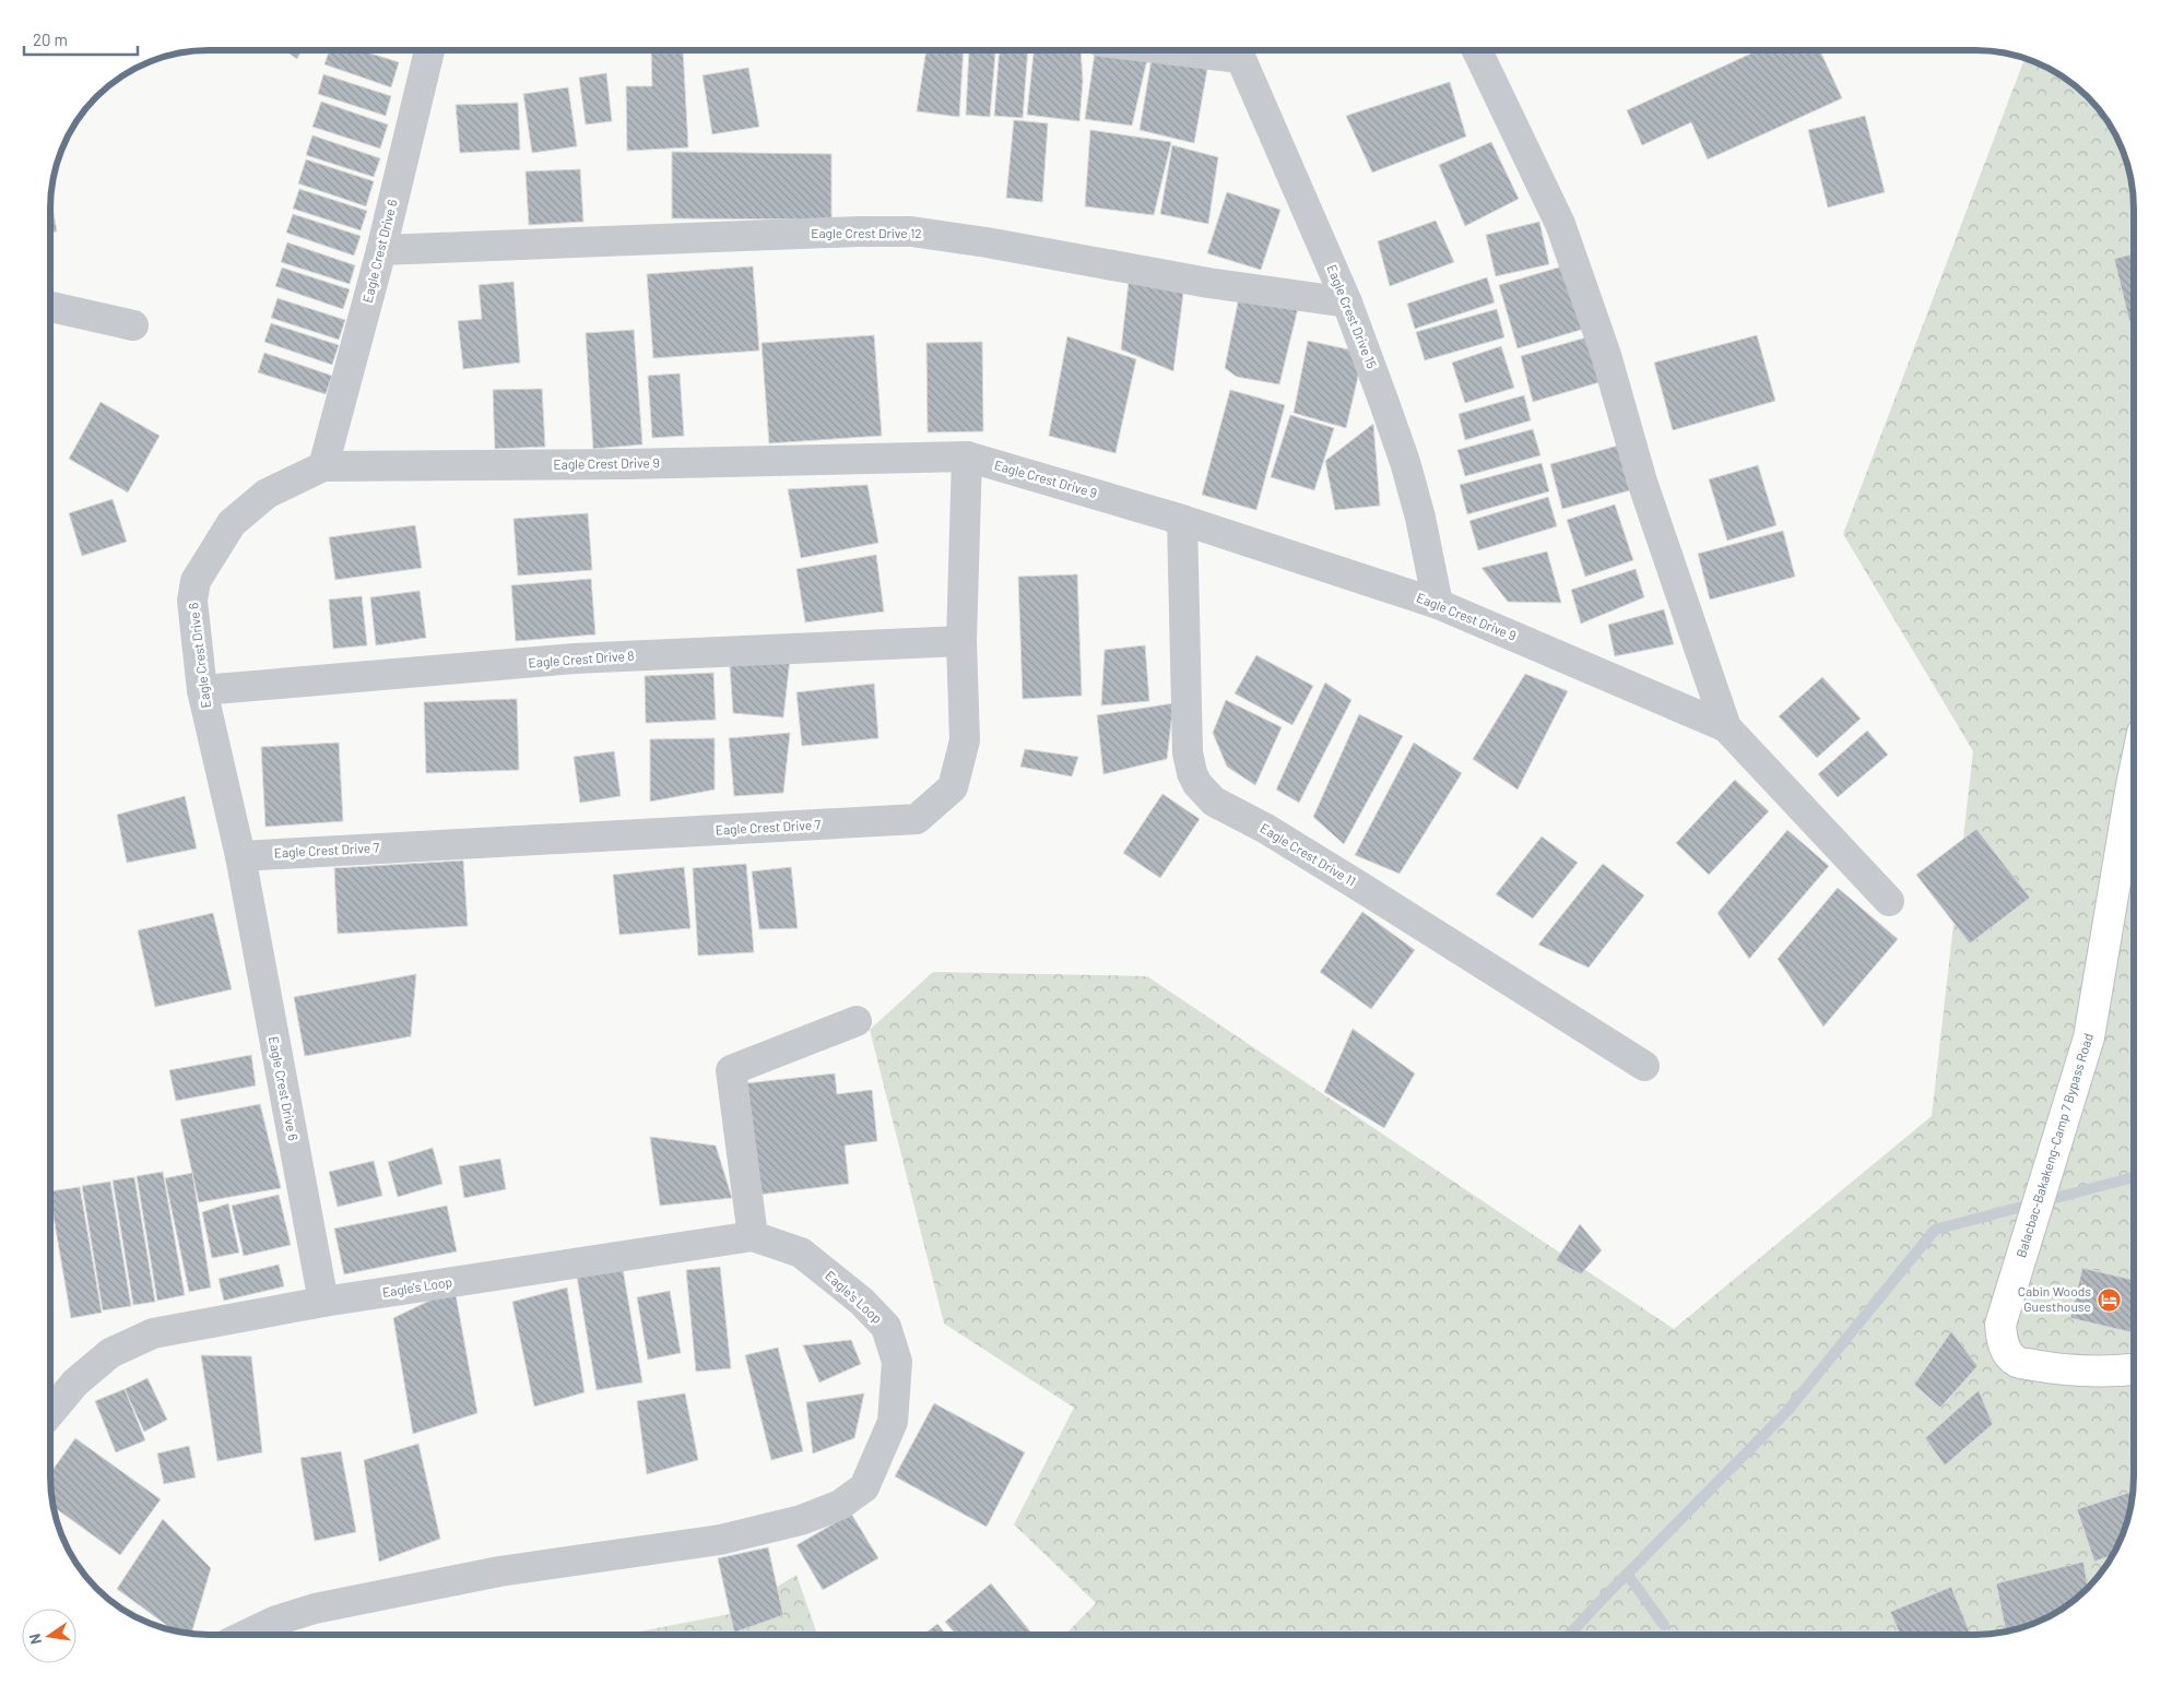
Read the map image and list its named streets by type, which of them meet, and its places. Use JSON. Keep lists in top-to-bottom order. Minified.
{"streets":{"main road":["Balacbac-Bakakeng-Camp 7 Bypass Road"],"street":["Eagle Crest Drive 12","Eagle Crest Drive 6","Eagle Crest Drive 15","Eagle Crest Drive 9","Eagle Crest Drive 8","Eagle Crest Drive 7","Eagle Crest Drive 11","Eagle's Loop"]},"crossings":[["Eagle Crest Drive 12","Eagle Crest Drive 6"],["Eagle Crest Drive 12","Eagle Crest Drive 15"],["Eagle Crest Drive 6","Eagle Crest Drive 9"],["Eagle Crest Drive 6","Eagle Crest Drive 8"],["Eagle Crest Drive 6","Eagle Crest Drive 7"],["Eagle Crest Drive 6","Eagle's Loop"],["Eagle Crest Drive 15","Eagle Crest Drive 9"],["Eagle Crest Drive 9","Eagle Crest Drive 7"],["Eagle Crest Drive 9","Eagle Crest Drive 11"],["Eagle Crest Drive 8","Eagle Crest Drive 7"]],"places":{"hotel":["Cabin Woods Guesthouse"]},"scale_bar":"20 m","north":"left"}
